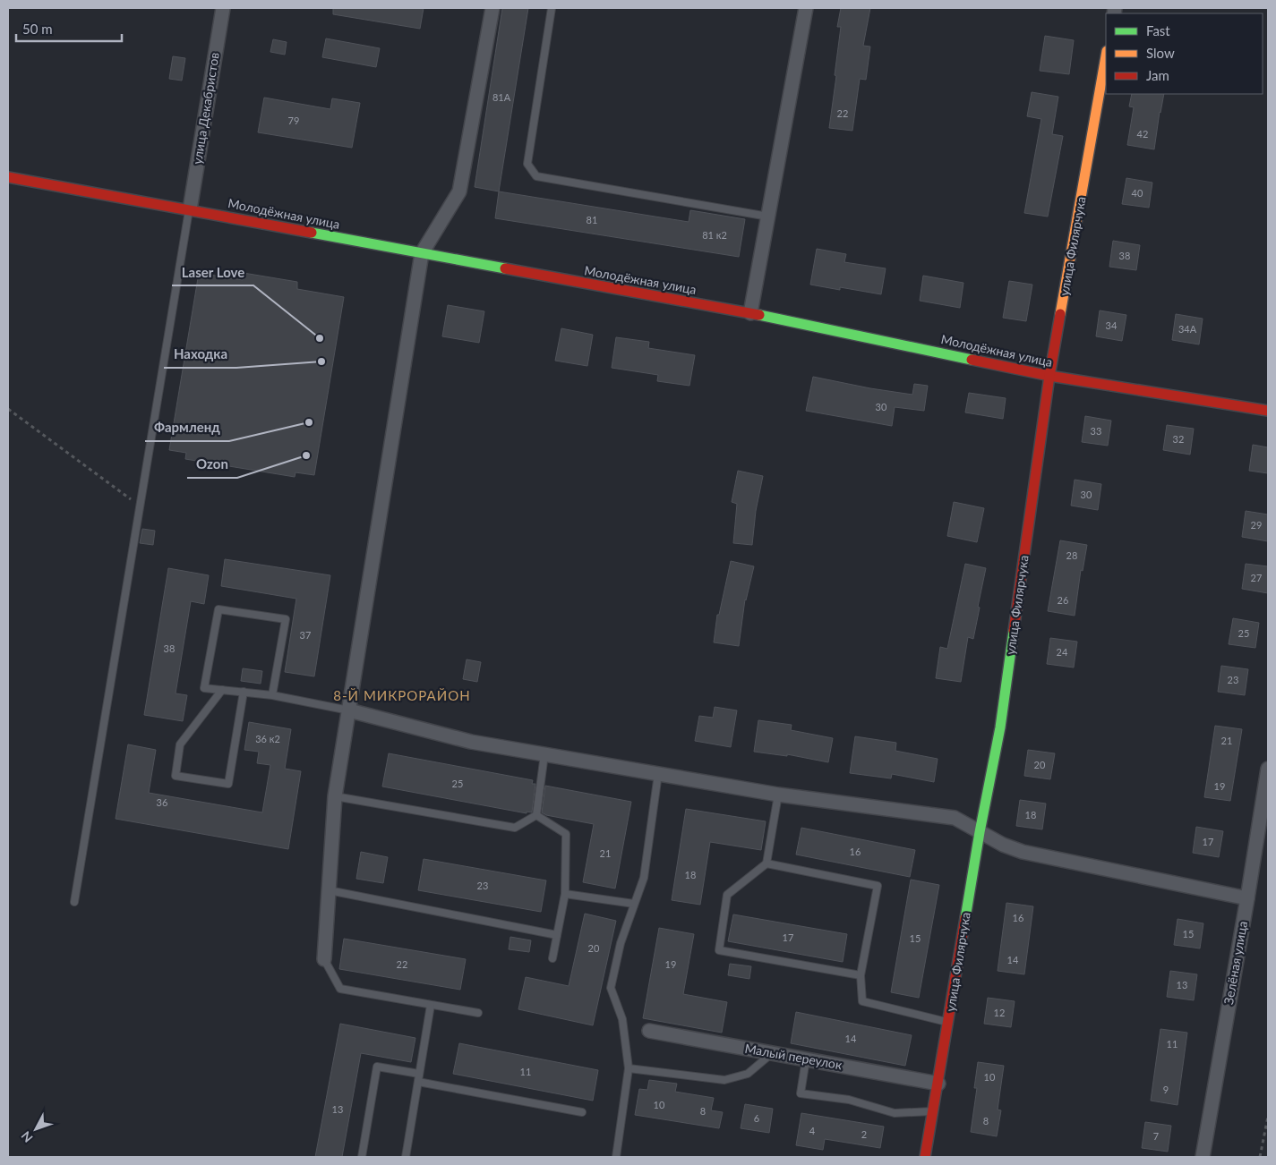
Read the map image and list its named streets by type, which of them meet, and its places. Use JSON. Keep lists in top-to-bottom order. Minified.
{"streets":{"street":["улица Декабристов","Молодёжная улица","улица Филярчука","Зелёная улица","Малый переулок"]},"crossings":[["улица Декабристов","Молодёжная улица"],["Молодёжная улица","улица Филярчука"],["улица Филярчука","Малый переулок"]],"districts":["8-Й МИКРОРАЙОН"],"places":["Laser Love","Находка","Фармленд","Ozon"],"house_numbers":["81А","22","79","42","40","81","81 к2","38","34","34А","30","33","32","30","29","28","27","26","25","37","38","24","23","36 к2","21","20","25","19","36","18","17","16","21","18","23","16","15","17","15","20","14","22","19","13","12","14","11","11","10","9","10","13","8","6","8","4","2","7"],"legend":["Fast","Slow","Jam"],"scale_bar":"50 m","north":"bottom left"}
